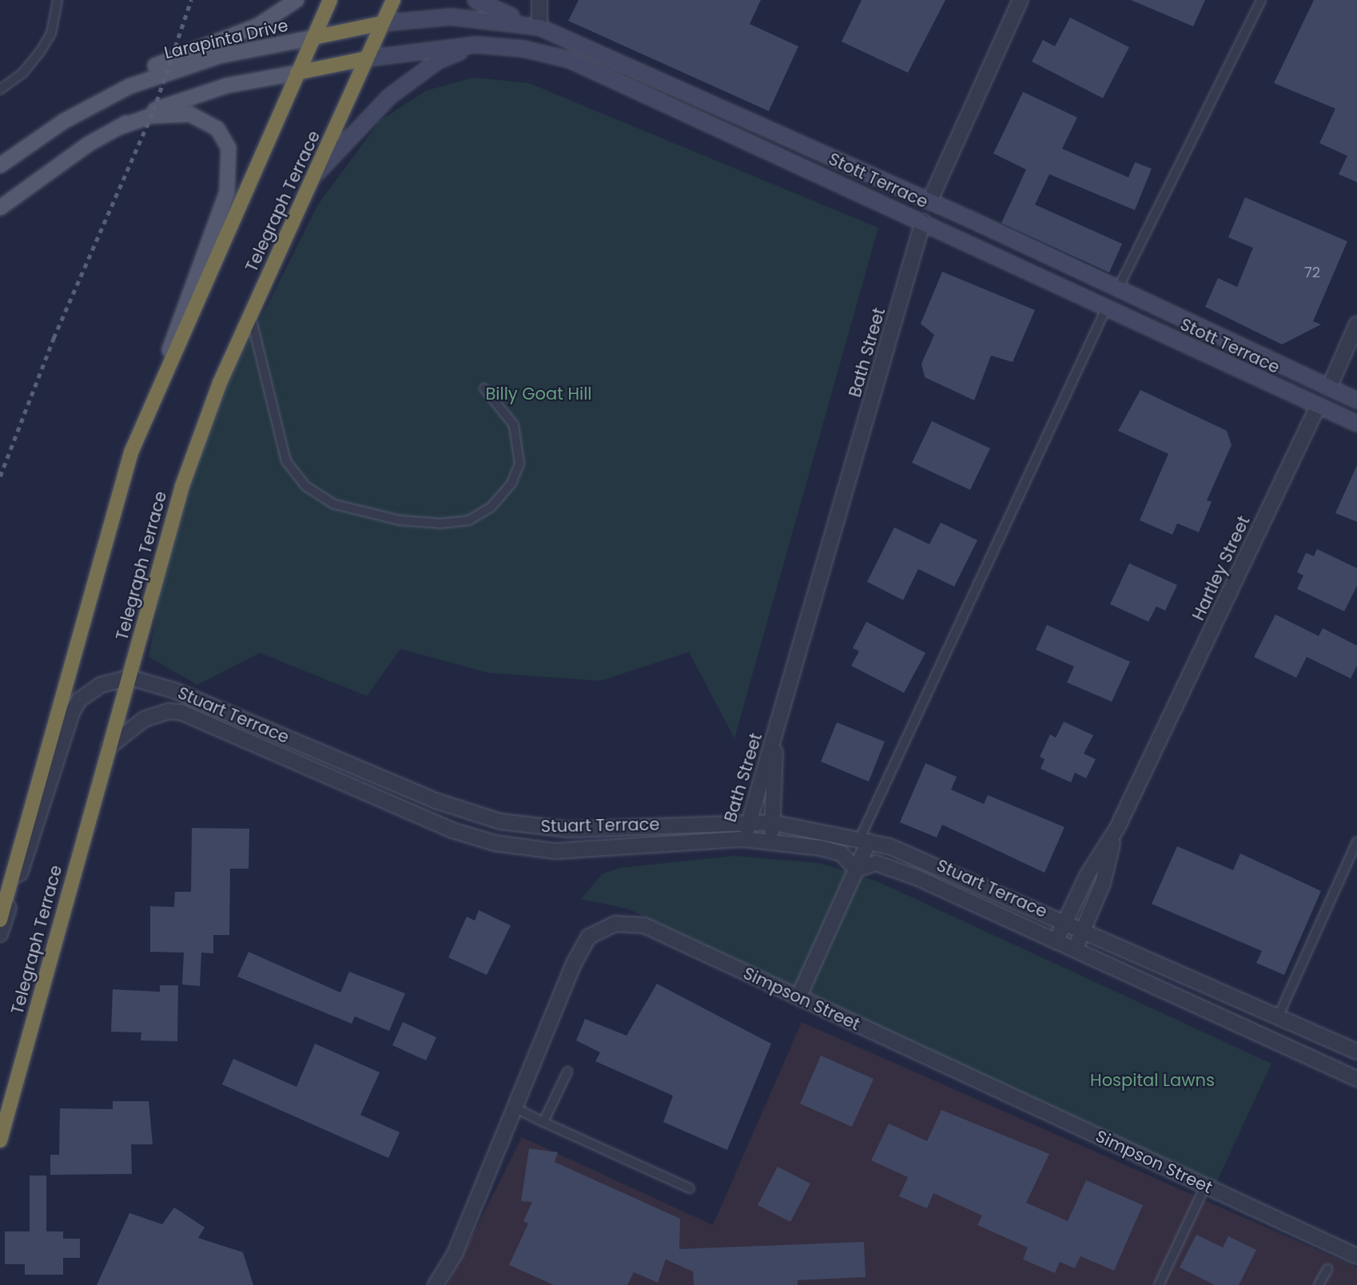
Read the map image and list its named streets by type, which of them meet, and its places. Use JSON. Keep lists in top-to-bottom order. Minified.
{"streets":{"highway":["Telegraph Terrace"],"main road":["Larapinta Drive","Stott Terrace","Bath Street","Hartley Street"],"street":["Stuart Terrace","Simpson Street"]},"crossings":[["Stott Terrace","Telegraph Terrace"],["Stott Terrace","Bath Street"],["Stott Terrace","Hartley Street"],["Telegraph Terrace","Stuart Terrace"],["Bath Street","Stuart Terrace"],["Hartley Street","Stuart Terrace"]],"parks":["Billy Goat Hill","Hospital Lawns"],"house_numbers":["72"]}
